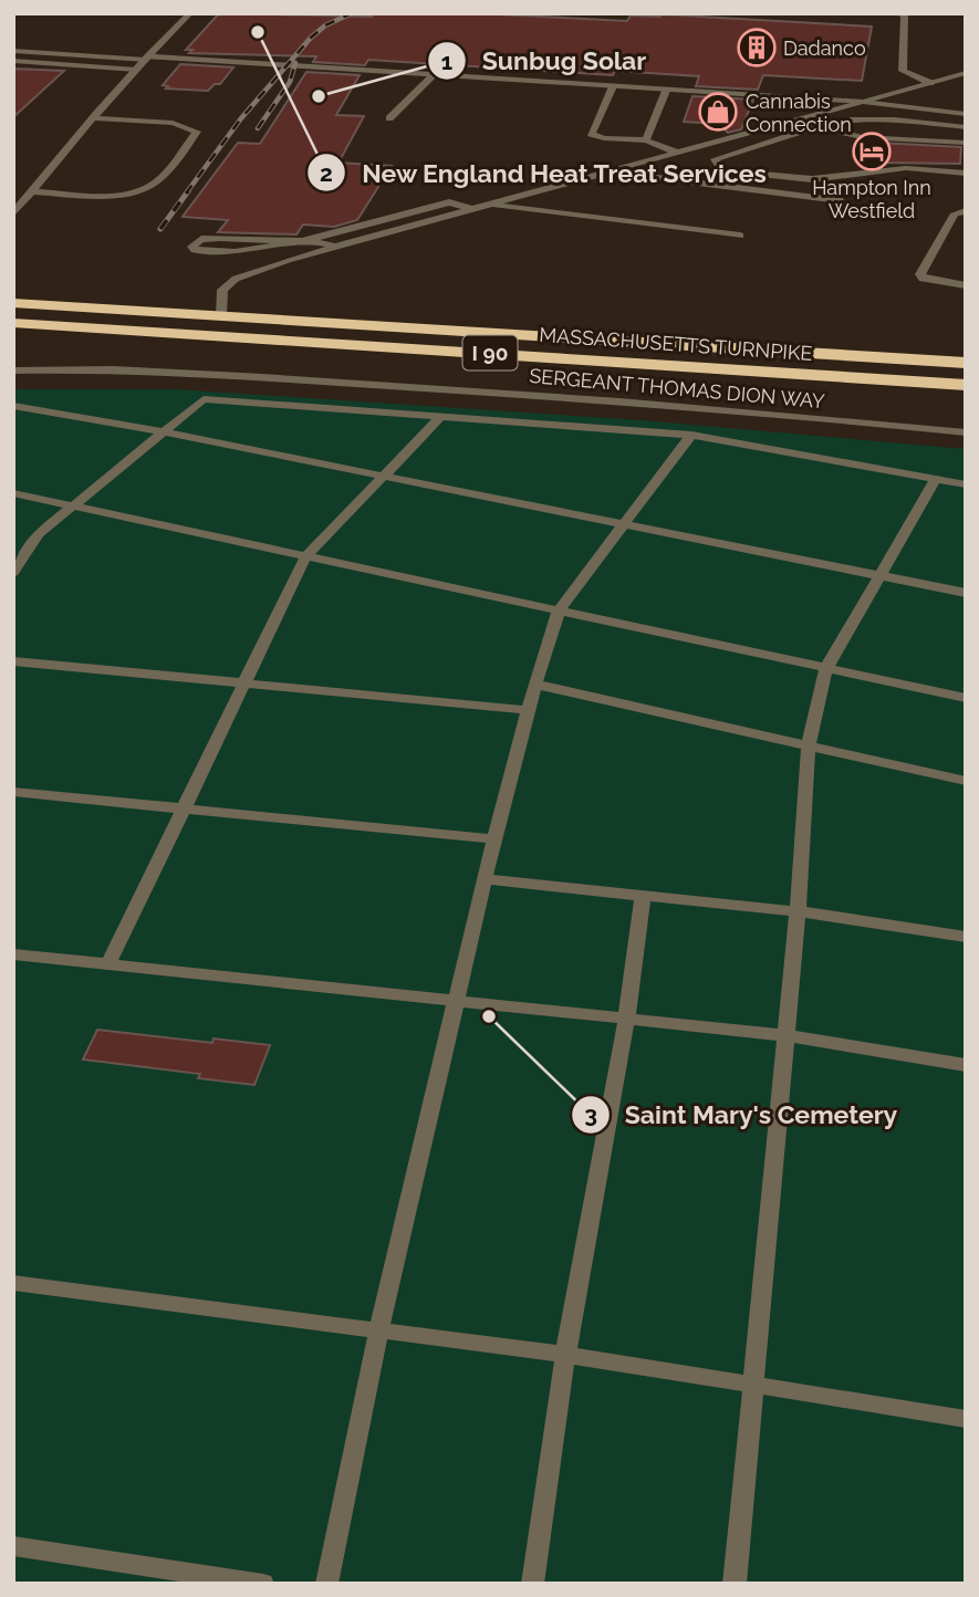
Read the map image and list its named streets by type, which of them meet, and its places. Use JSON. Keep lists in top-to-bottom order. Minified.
{"streets":{"highway":["MASSACHUSETTS TURNPIKE","I 90"],"street":["SERGEANT THOMAS DION WAY"]},"places":{"other":["New England Heat Treat Services","Sunbug Solar","Saint Mary's Cemetery"],"building":["Dadanco"],"shop":["Cannabis Connection"],"hotel":["Hampton Inn Westfield"]}}
